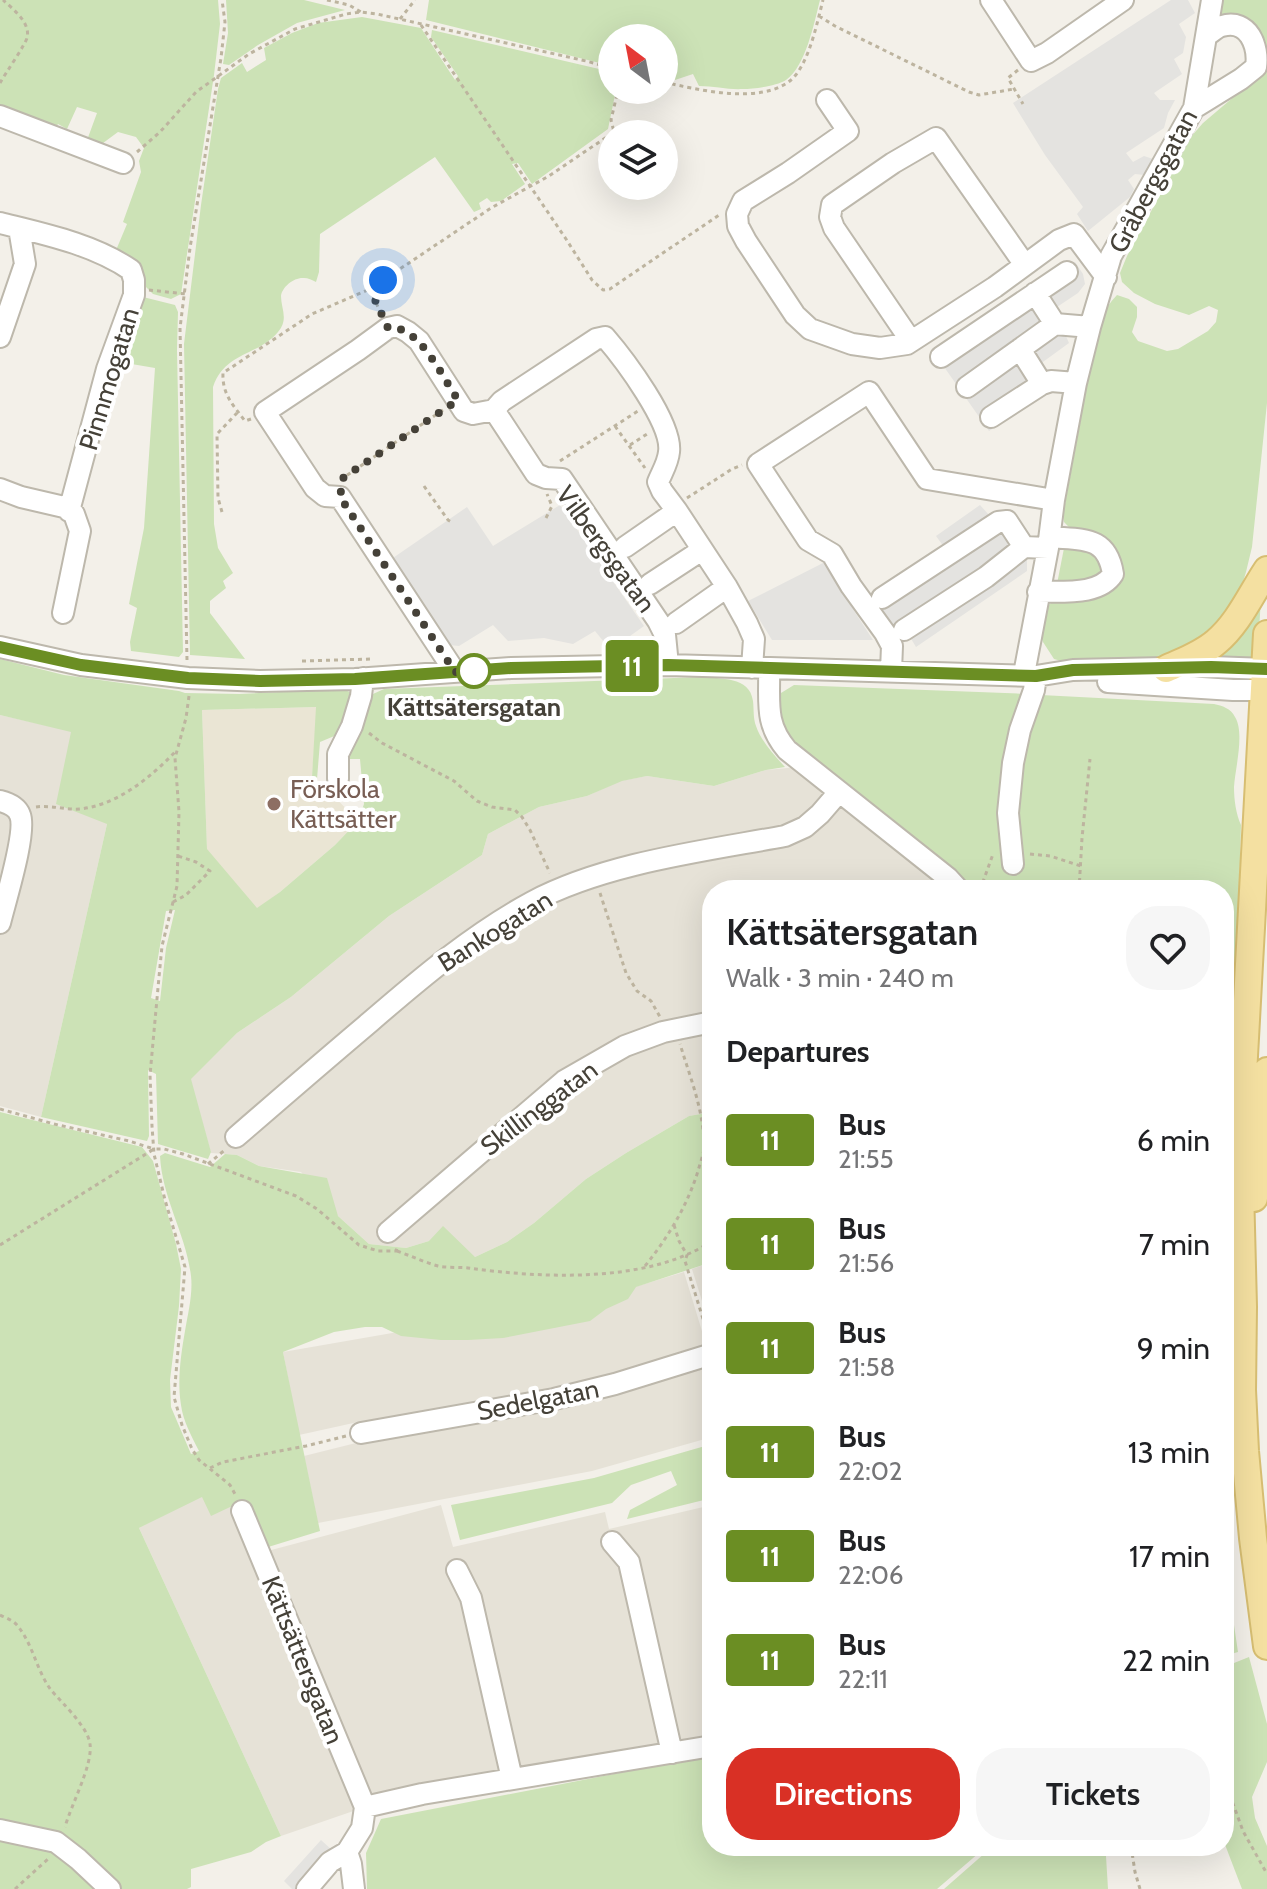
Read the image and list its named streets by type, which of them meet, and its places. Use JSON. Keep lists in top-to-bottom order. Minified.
{"streets":{"street":["Gråbergsgatan","Pinnmogatan","Vilbergsgatan","Bankogatan","Skillinggatan","Sedelgatan","Kättsättersgatan"]},"places":["Kättsätersgatan","Förskola Kättsätter"],"lines":["bus line 11"],"north":"top left","page":{"on_map":"11","heading":[["Kättsätersgatan","Walk · 3 min · 240 m"],"Departures"],"list":[{"mark":"11","name":"Bus","note":"21:55","value":"6 min"},{"mark":"11","name":"Bus","note":"21:56","value":"7 min"},{"mark":"11","name":"Bus","note":"21:58","value":"9 min"},{"mark":"11","name":"Bus","note":"22:02","value":"13 min"},{"mark":"11","name":"Bus","note":"22:06","value":"17 min"},{"mark":"11","name":"Bus","note":"22:11","value":"22 min"}],"buttons":["Directions","Tickets"]}}
